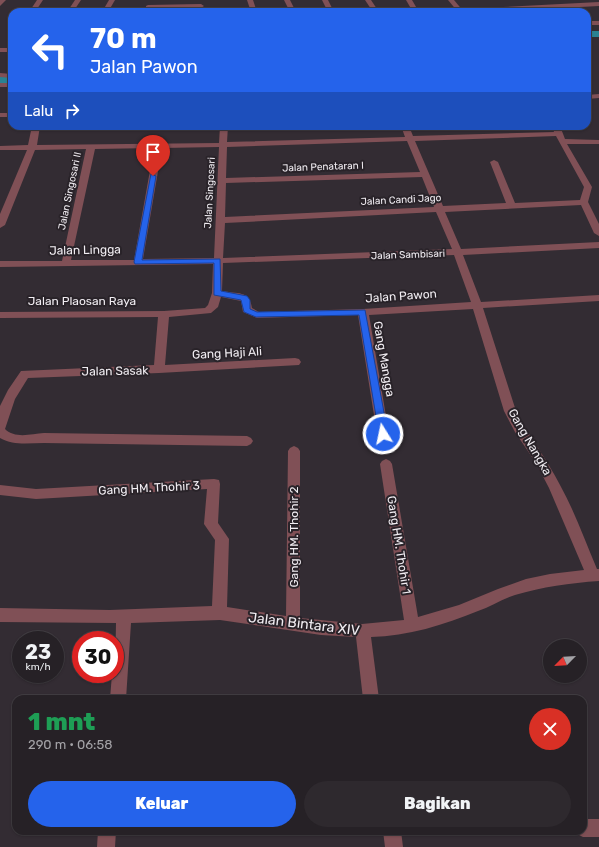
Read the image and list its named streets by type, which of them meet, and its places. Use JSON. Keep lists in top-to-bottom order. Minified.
{"streets":{"street":["Jalan Penataran I","Jalan Singosari II","Jalan Singosari","Jalan Candi Jago","Jalan Lingga","Jalan Sambisari","Jalan Pawon","Jalan Plaosan Raya","Gang Haji Ali","Gang Mangga","Jalan Sasak","Gang Nangka","Gang HM. Thohir 3","Gang HM. Thohir 2","Gang HM. Thohir 1","Jalan Bintara XIV"]},"crossings":[["Jalan Penataran I","Jalan Singosari"],["Jalan Penataran I","Gang Nangka"],["Jalan Singosari II","Jalan Lingga"],["Jalan Singosari","Jalan Candi Jago"],["Jalan Singosari","Jalan Lingga"],["Jalan Singosari","Jalan Sambisari"],["Jalan Candi Jago","Gang Nangka"],["Jalan Lingga","Jalan Sambisari"],["Jalan Sambisari","Gang Nangka"],["Jalan Pawon","Gang Mangga"],["Jalan Pawon","Gang Nangka"],["Jalan Plaosan Raya","Jalan Sasak"],["Gang Haji Ali","Jalan Sasak"],["Gang Nangka","Jalan Bintara XIV"],["Gang HM. Thohir 3","Jalan Bintara XIV"],["Gang HM. Thohir 2","Jalan Bintara XIV"],["Gang HM. Thohir 1","Jalan Bintara XIV"]],"north":"bottom left","page":{"turn":["70 m","Jalan Pawon"],"then":"Lalu","speed":"23 km/h","limit":"30","heading":["1 mnt","290 m · 06:58"],"buttons":["Keluar","Bagikan"]}}
